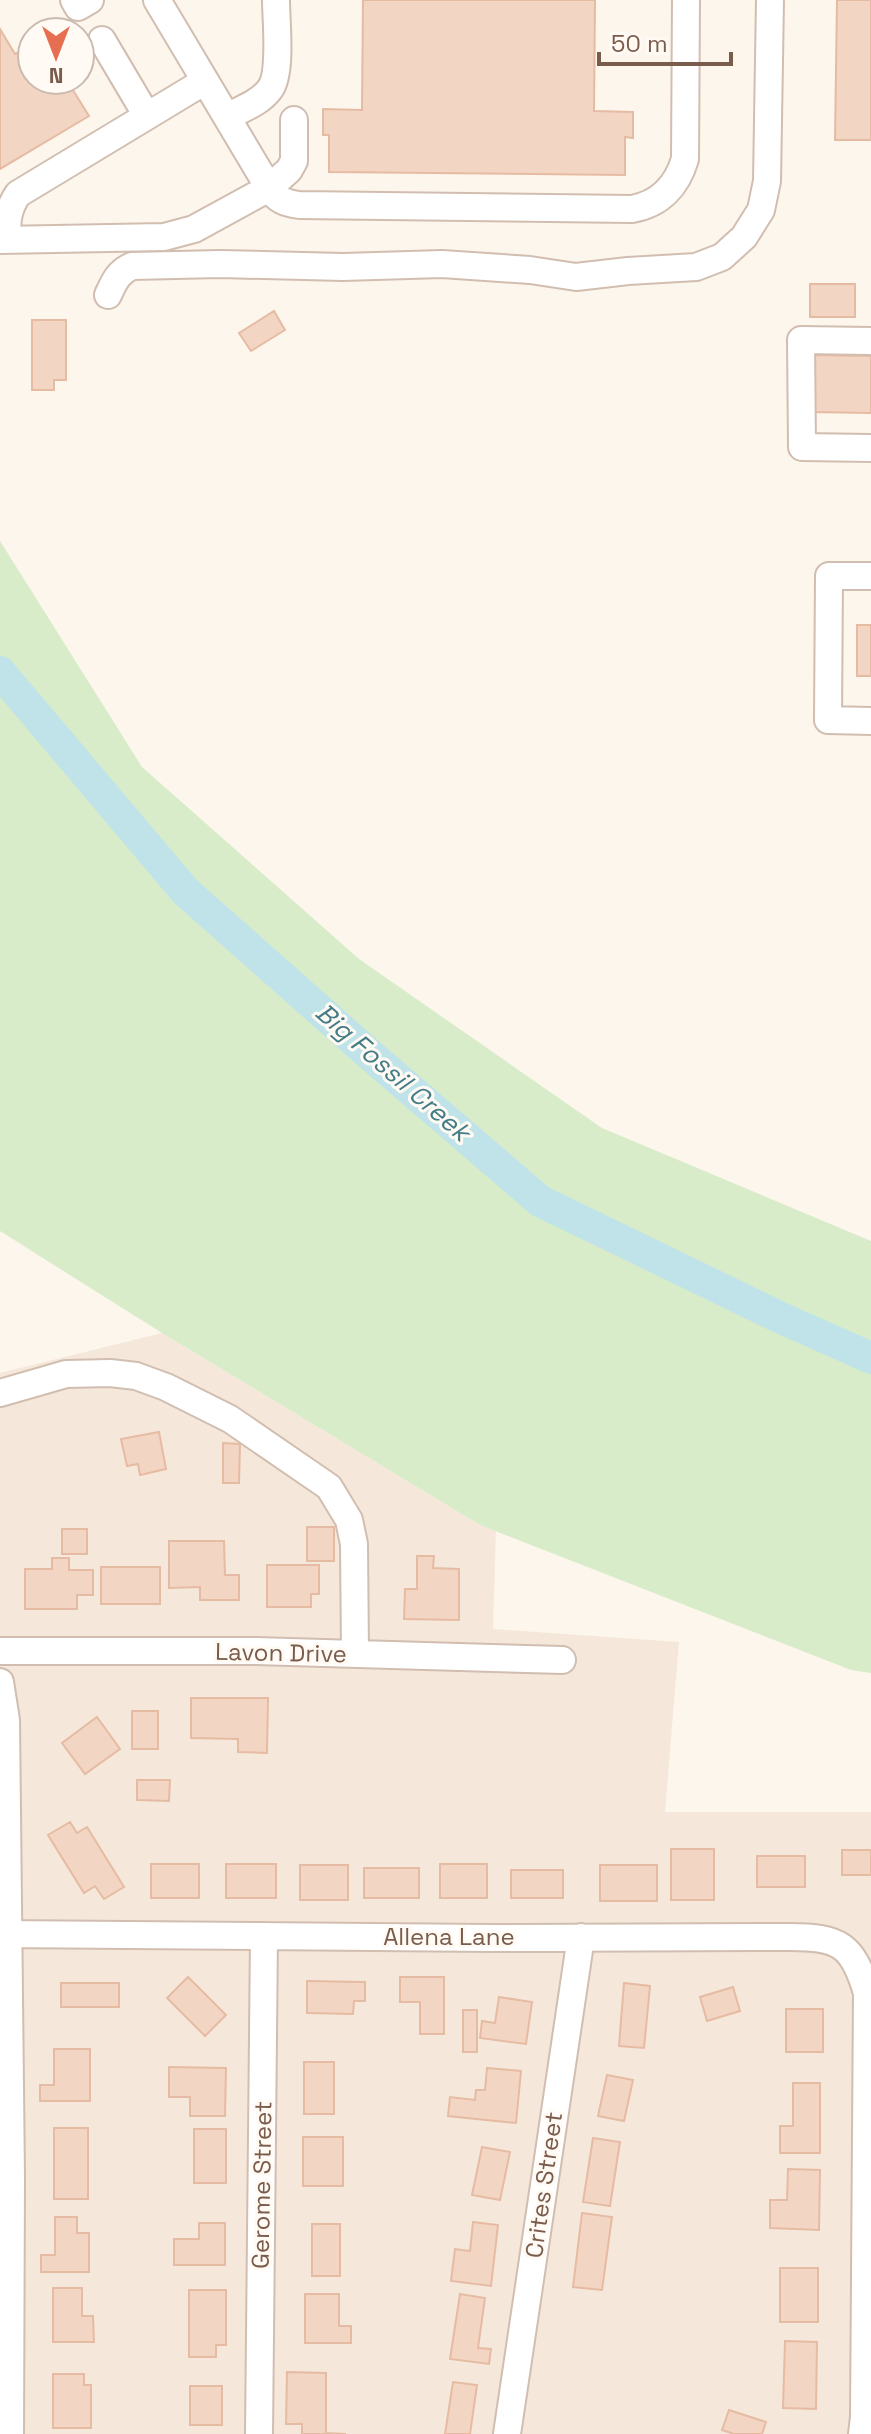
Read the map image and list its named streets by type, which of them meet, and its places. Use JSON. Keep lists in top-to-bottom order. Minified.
{"streets":{"street":["Lavon Drive","Allena Lane","Gerome Street","Crites Street"]},"crossings":[["Allena Lane","Gerome Street"],["Allena Lane","Crites Street"]],"water":["Big Fossil Creek"],"scale_bar":"50 m","north":"bottom"}
